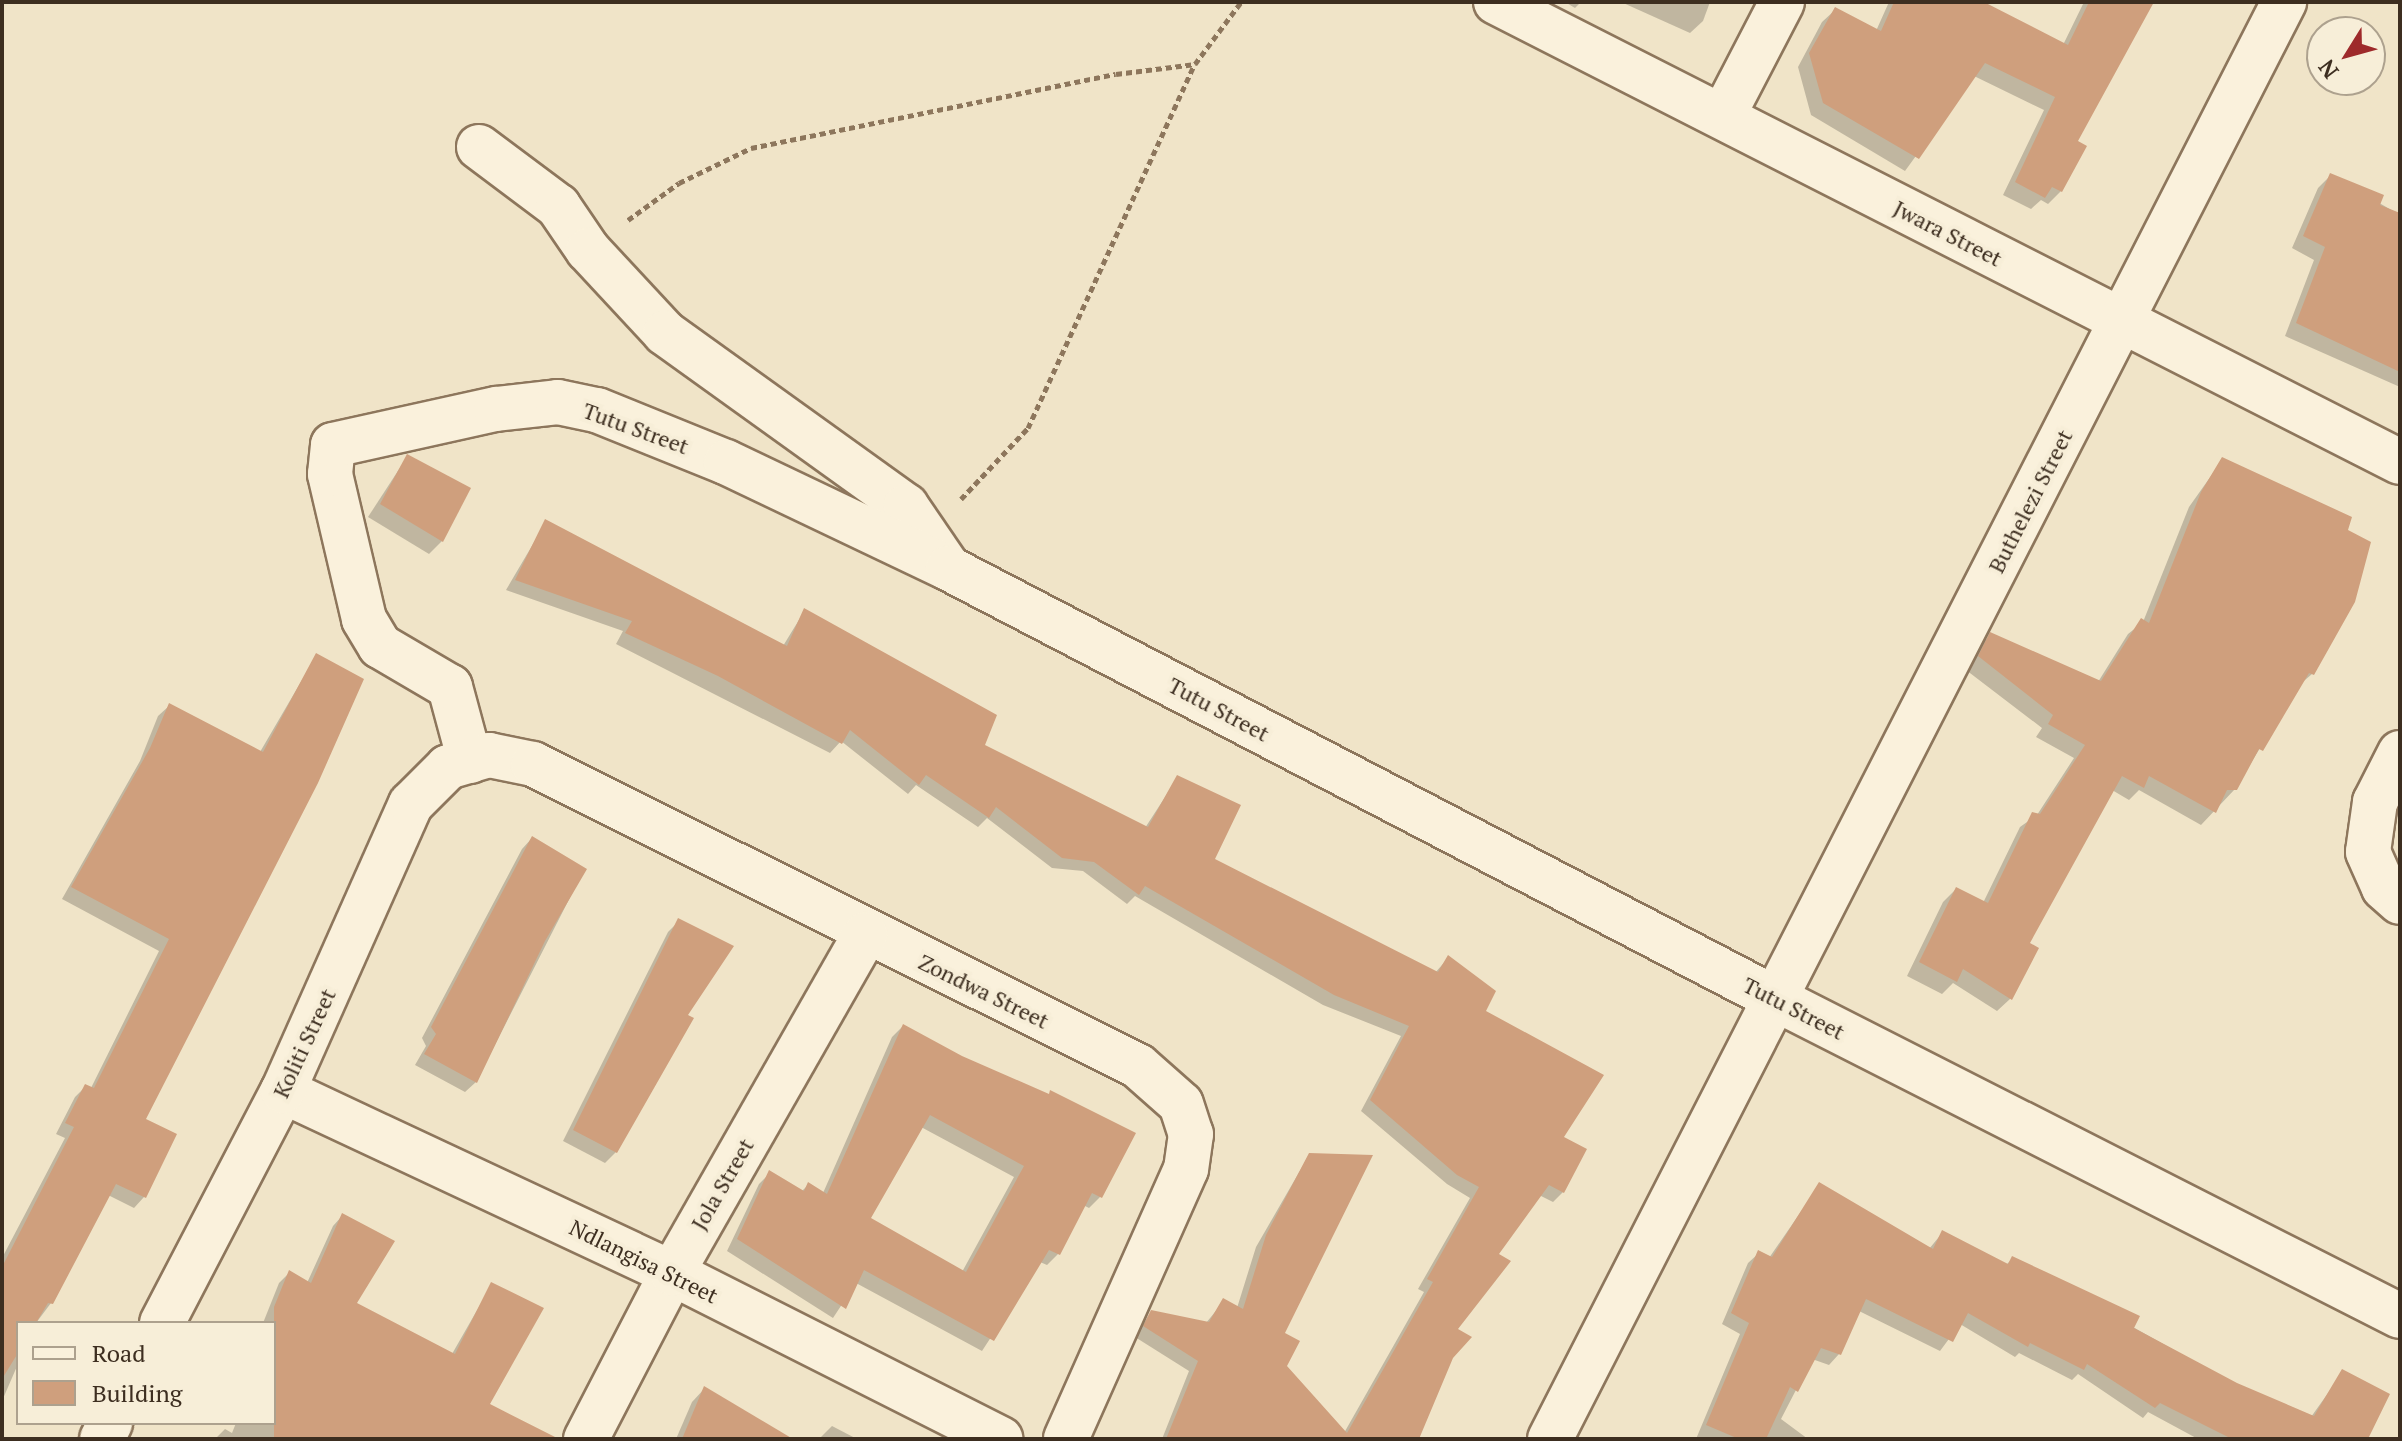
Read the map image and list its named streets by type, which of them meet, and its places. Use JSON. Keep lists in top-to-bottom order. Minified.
{"streets":{"street":["Jwara Street","Tutu Street","Buthelezi Street","Zondwa Street","Koliti Street","Jola Street","Ndlangisa Street"]},"crossings":[["Jwara Street","Buthelezi Street"],["Tutu Street","Buthelezi Street"],["Tutu Street","Zondwa Street"],["Tutu Street","Koliti Street"],["Zondwa Street","Koliti Street"],["Zondwa Street","Jola Street"],["Koliti Street","Ndlangisa Street"],["Jola Street","Ndlangisa Street"]],"legend":["Road","Building"],"north":"bottom left"}
